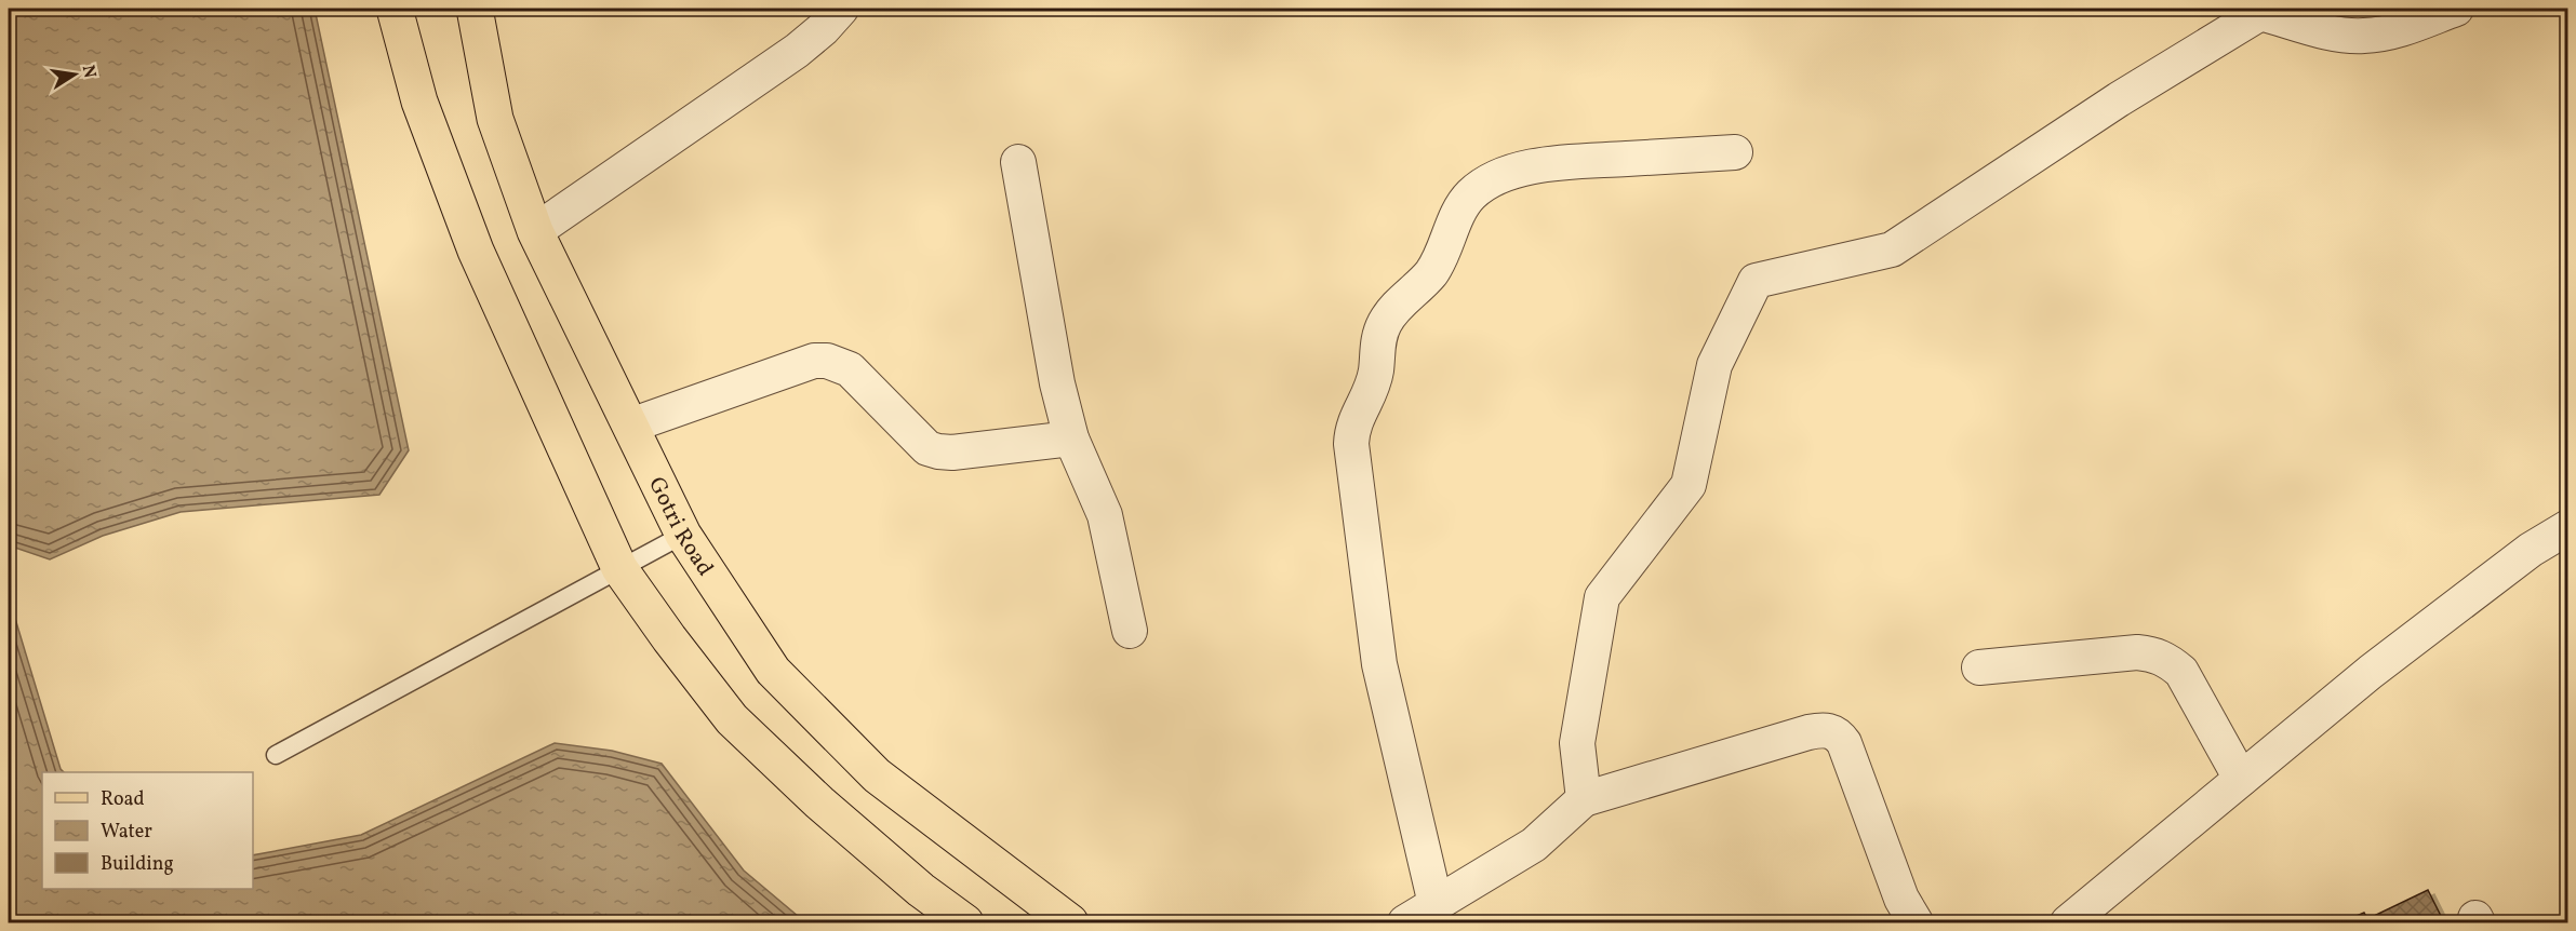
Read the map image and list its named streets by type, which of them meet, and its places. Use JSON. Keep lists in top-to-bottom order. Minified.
{"streets":{"main road":["Gotri Road"]},"legend":["Road","Water","Building"],"north":"right"}
